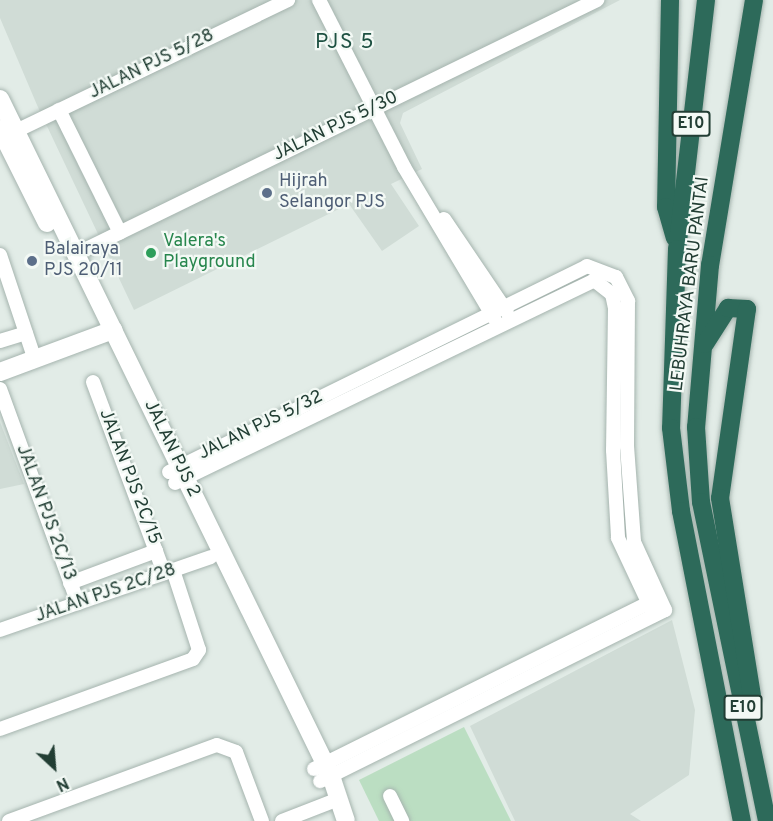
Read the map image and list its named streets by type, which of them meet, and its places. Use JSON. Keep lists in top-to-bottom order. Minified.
{"streets":{"highway":["E10","LEBUHRAYA BARU PANTAI"],"main road":["JALAN PJS 2"],"street":["JALAN PJS 5/28","JALAN PJS 5/30","JALAN PJS 5/32","JALAN PJS 2C/15","JALAN PJS 2C/13","JALAN PJS 2C/28"]},"crossings":[["JALAN PJS 5/28","JALAN PJS 2"],["JALAN PJS 5/30","JALAN PJS 2"],["JALAN PJS 5/32","JALAN PJS 2"],["JALAN PJS 2","JALAN PJS 2C/28"],["JALAN PJS 2C/15","JALAN PJS 2C/28"],["JALAN PJS 2C/13","JALAN PJS 2C/28"]],"districts":["PJS 5"],"places":["Hijrah Selangor PJS","Valera's Playground","Balairaya PJS 20/11"],"north":"bottom right"}
